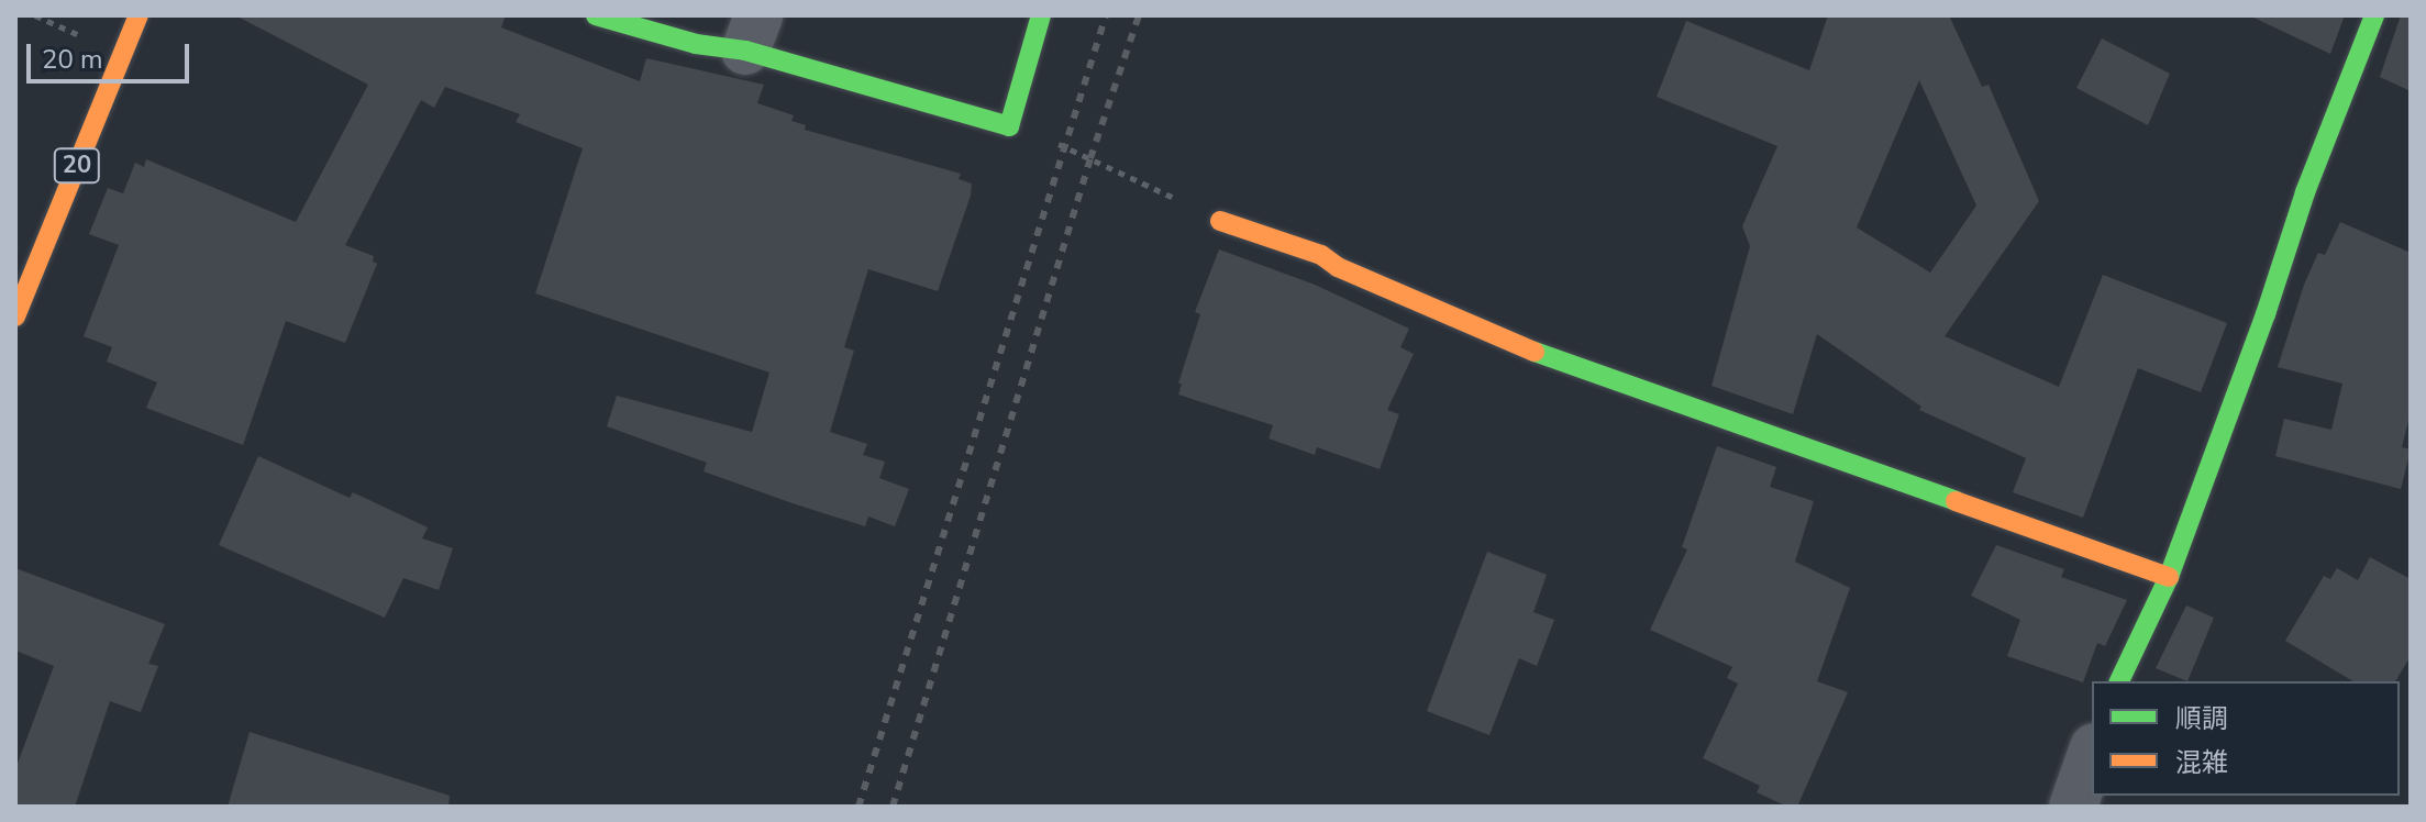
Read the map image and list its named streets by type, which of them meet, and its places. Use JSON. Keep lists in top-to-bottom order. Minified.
{"streets":{"main road":["20"]},"legend":["順調","混雑"],"scale_bar":"20 m"}
